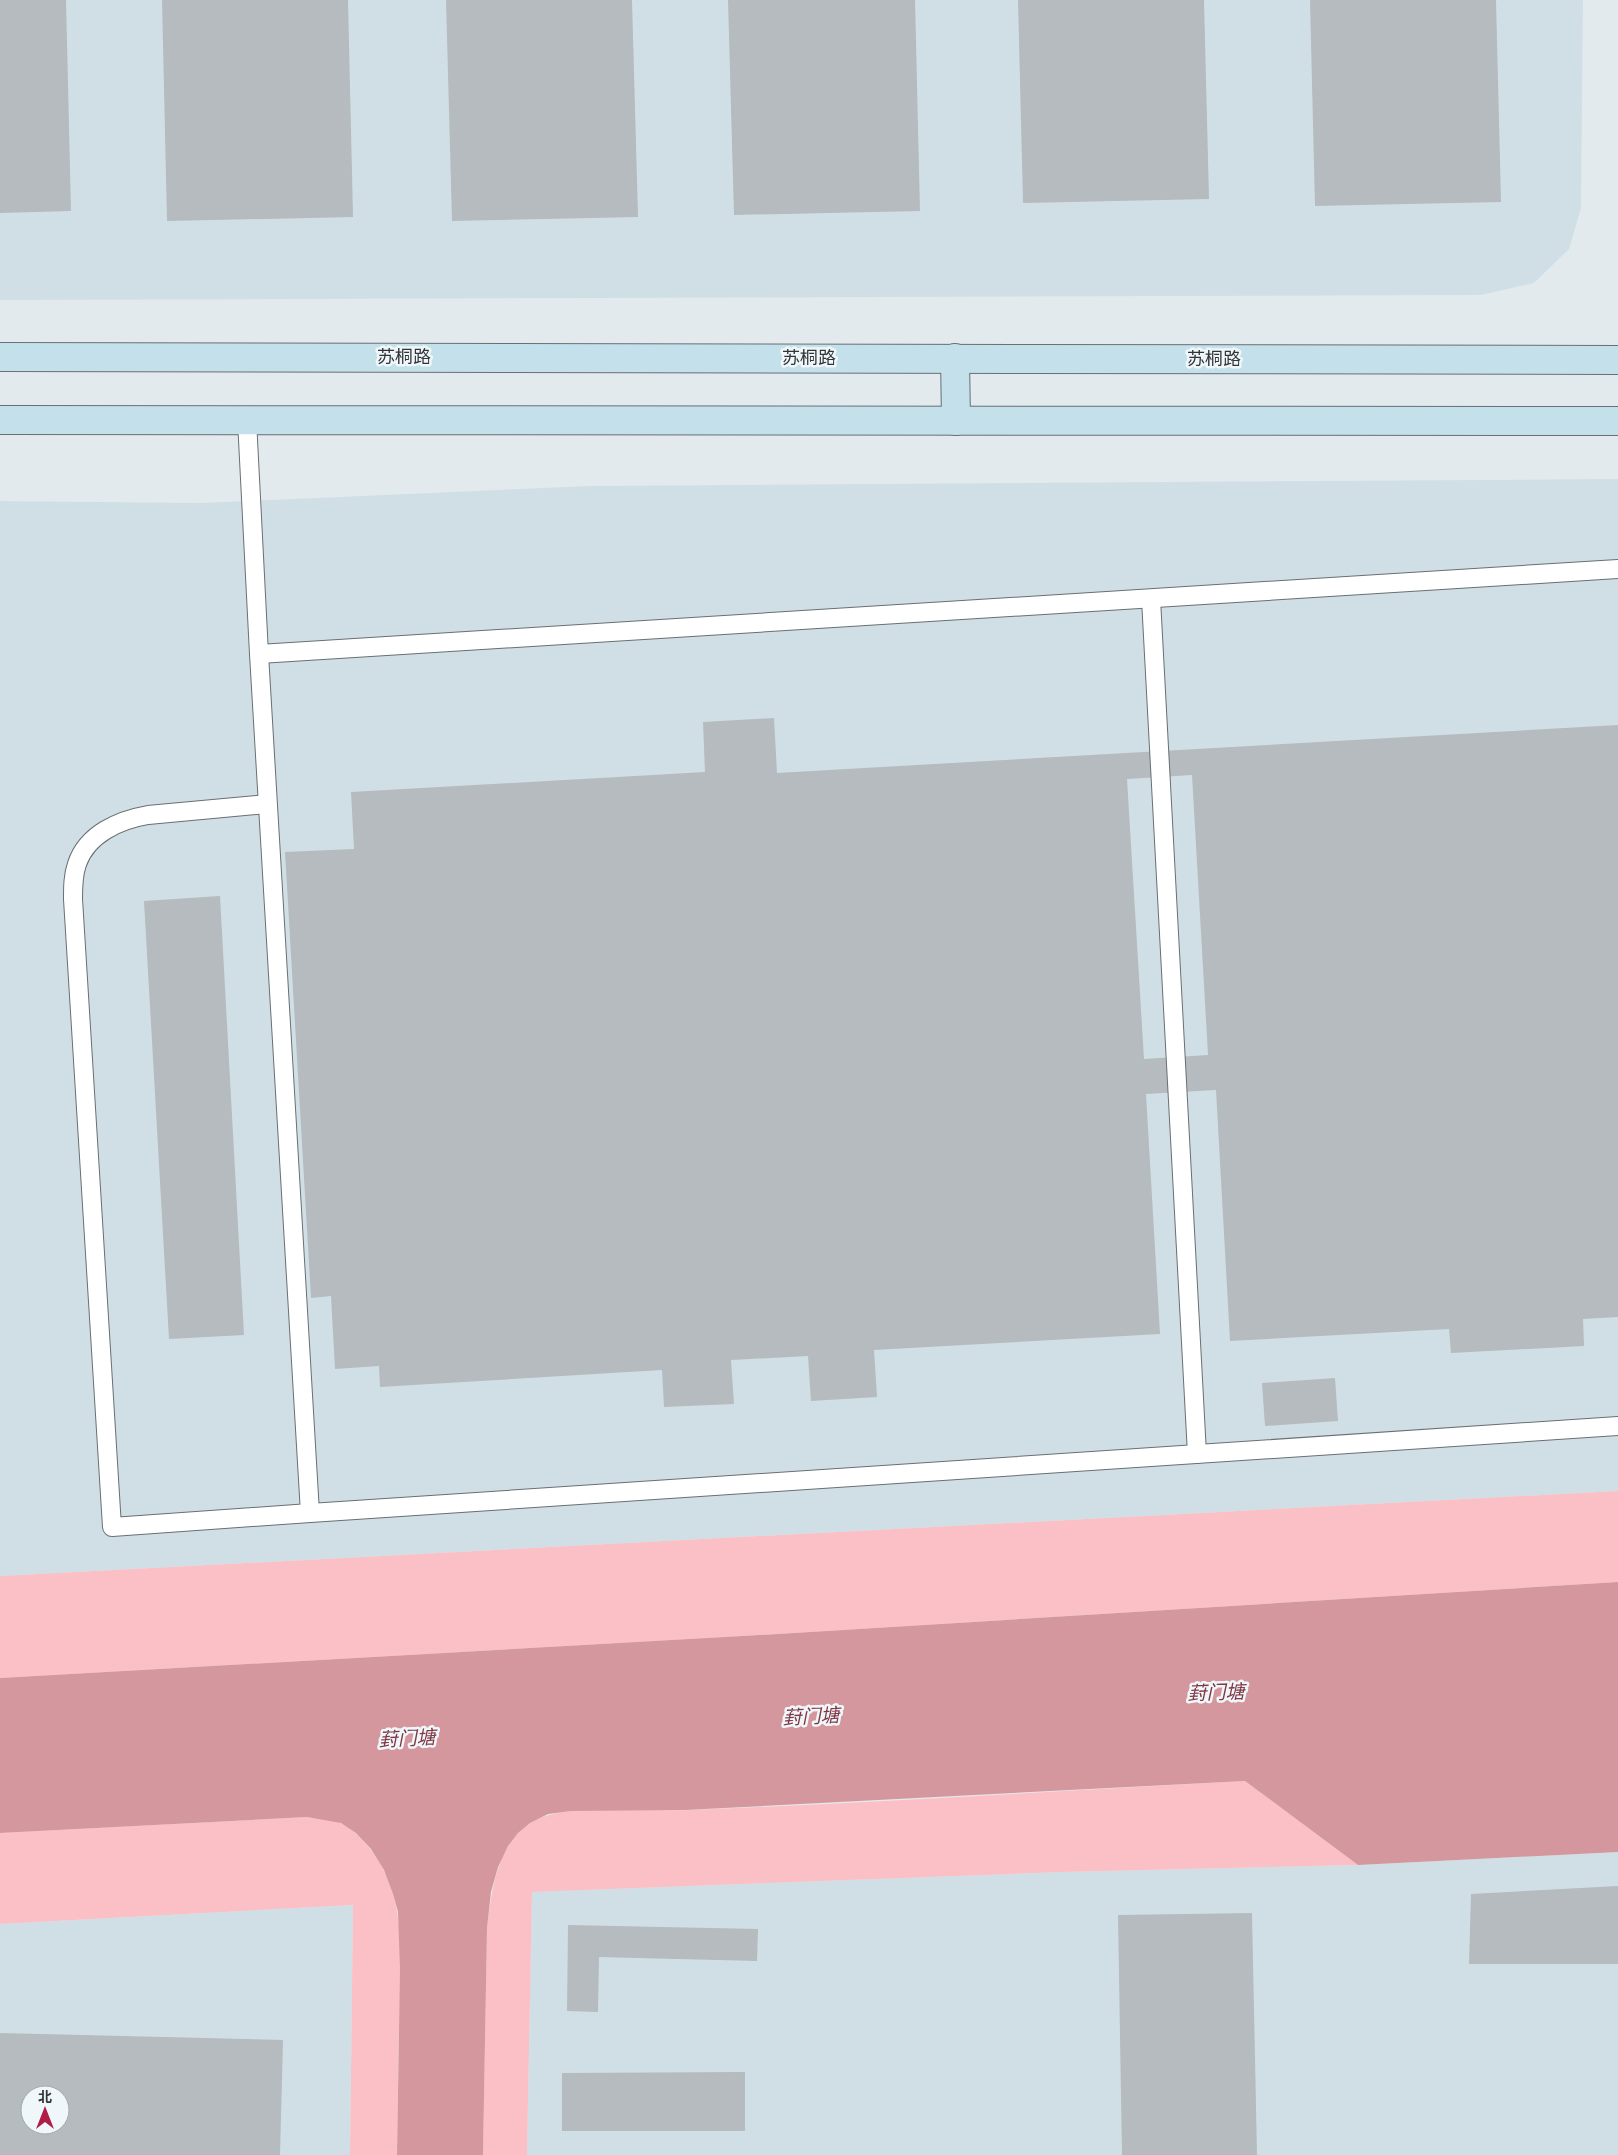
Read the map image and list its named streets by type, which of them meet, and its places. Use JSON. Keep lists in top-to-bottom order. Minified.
{"streets":{"main road":["苏桐路"]},"water":["葑门塘"],"north":"top"}
